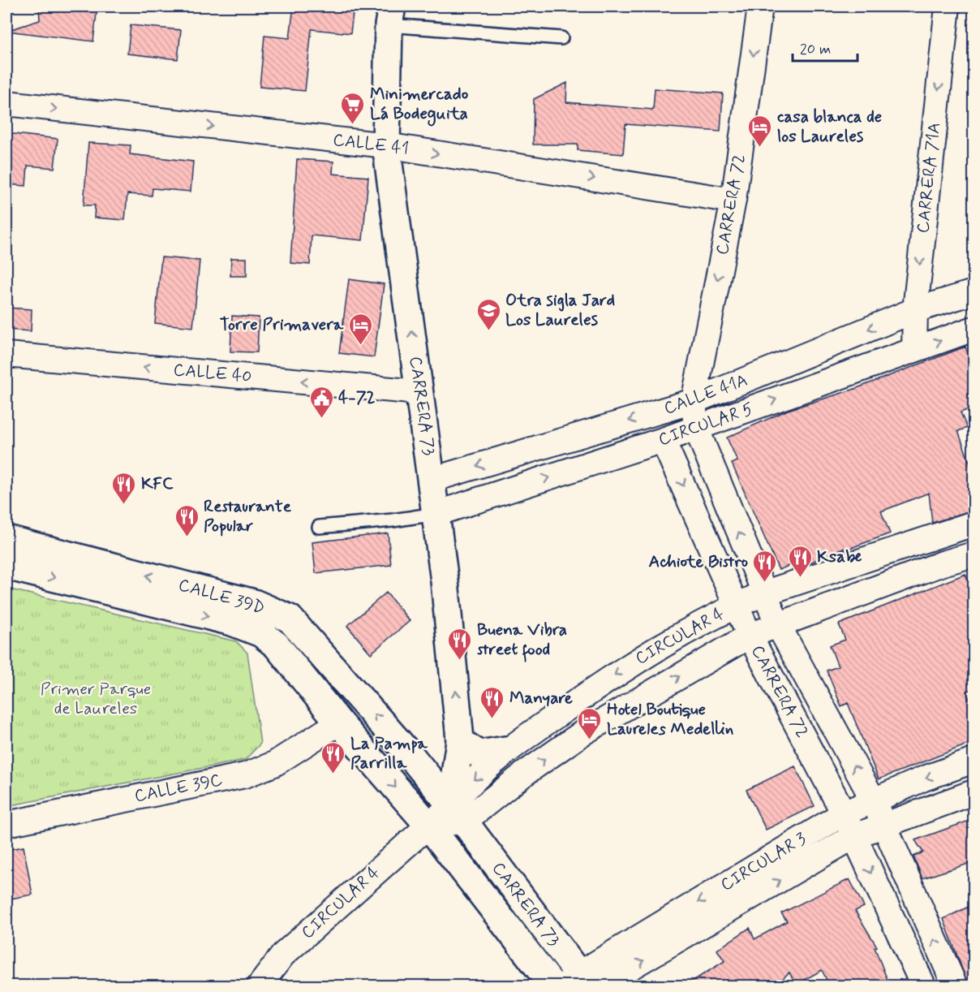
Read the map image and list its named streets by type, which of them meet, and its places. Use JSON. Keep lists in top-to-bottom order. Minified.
{"streets":{"street":["CALLE 41","CARRERA 71A","CARRERA 72","CALLE 40","CALLE 41A","CARRERA 73","CIRCULAR 5","CALLE 39D","CIRCULAR 4","CALLE 39C","CIRCULAR 3"]},"crossings":[["CALLE 41","CARRERA 72"],["CALLE 41","CARRERA 73"],["CARRERA 71A","CALLE 41A"],["CARRERA 71A","CIRCULAR 5"],["CARRERA 72","CALLE 41A"],["CARRERA 72","CIRCULAR 5"],["CARRERA 72","CIRCULAR 4"],["CARRERA 72","CIRCULAR 3"],["CALLE 40","CARRERA 73"],["CALLE 41A","CARRERA 73"],["CARRERA 73","CIRCULAR 5"],["CARRERA 73","CALLE 39D"],["CARRERA 73","CIRCULAR 4"],["CARRERA 73","CIRCULAR 3"],["CALLE 39D","CIRCULAR 4"],["CALLE 39D","CALLE 39C"]],"one_way":["CALLE 41","CARRERA 71A","CALLE 40","CALLE 41A","CARRERA 73","CIRCULAR 5"],"parks":["Primer Parque de Laureles"],"places":{"supermarket":["Minimercado Lá Bodeguita"],"hotel":["casa blanca de los Laureles","Torre Primavera","Hotel Boutique Laureles Medellin"],"school or university":["Otra sigla Jard Los Laureles"],"public building":["4-72"],"restaurant":["KFC","Restaurante Popular","Ksabe","Achiote Bistro","Buena Vibra street food","Manyare","La Pampa Parrilla"]},"scale_bar":"20 m"}
